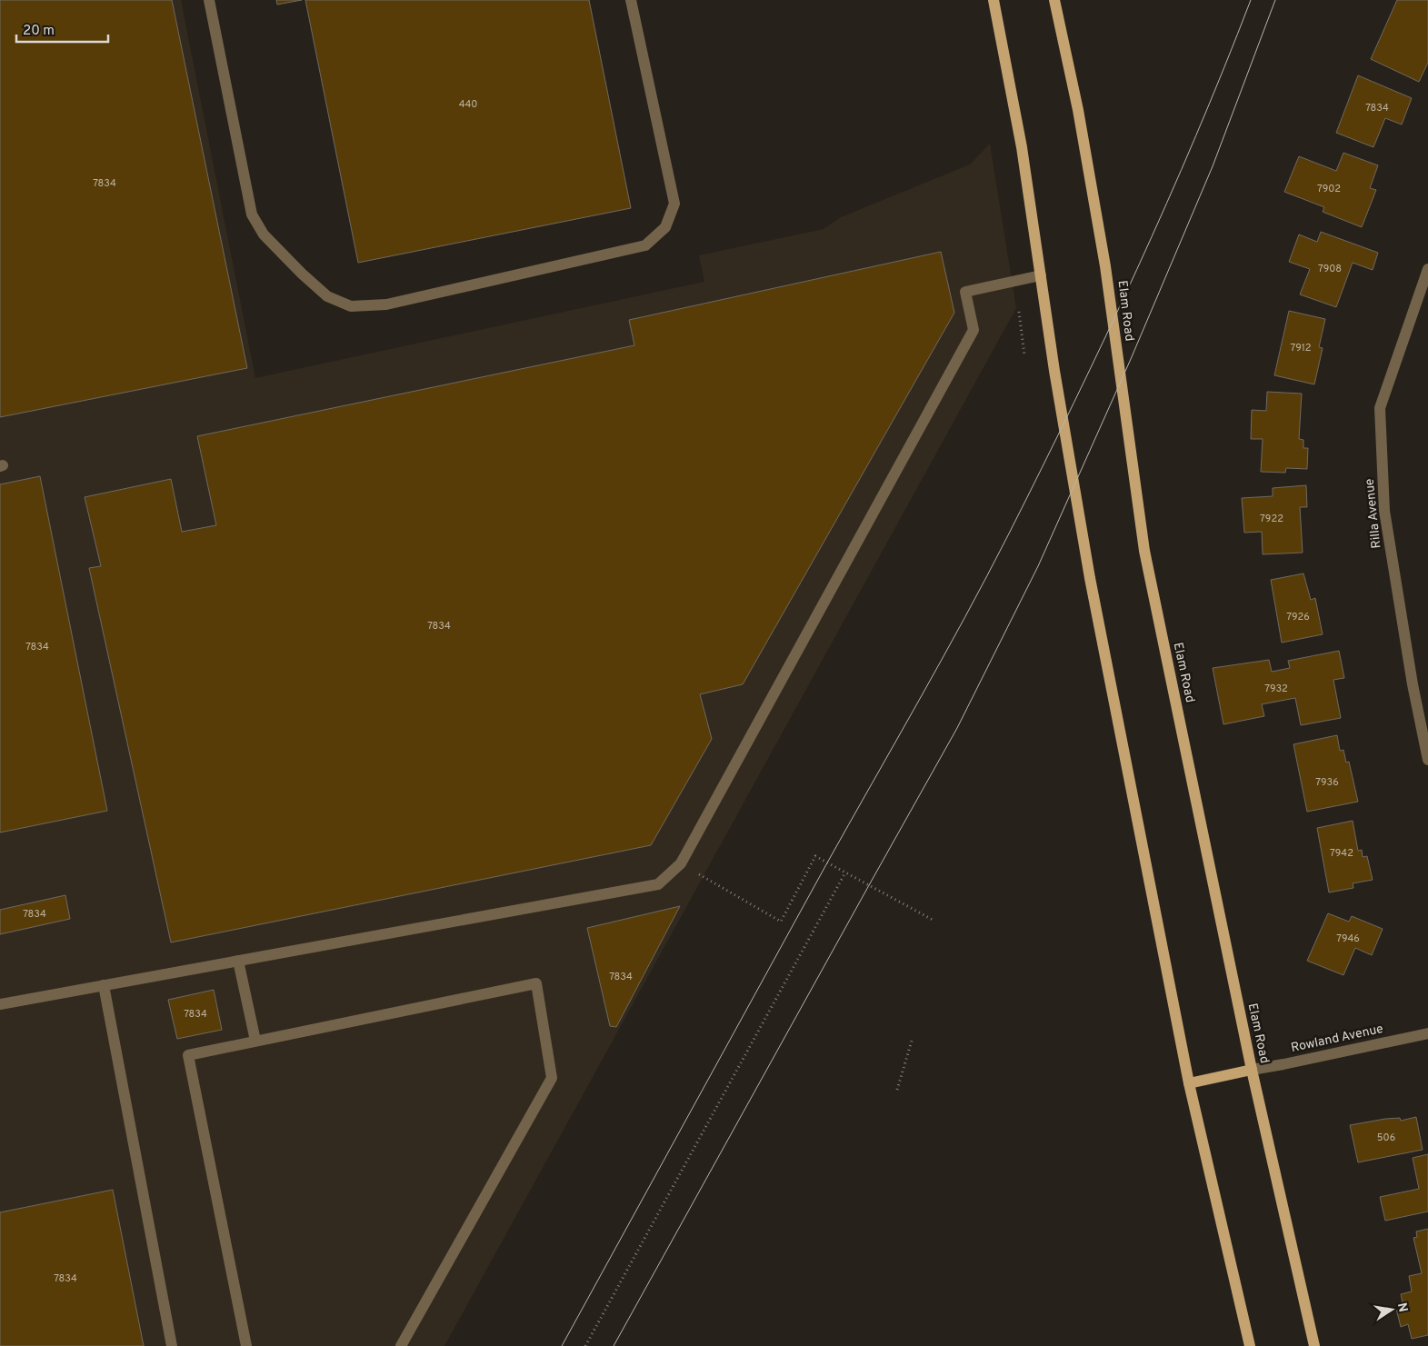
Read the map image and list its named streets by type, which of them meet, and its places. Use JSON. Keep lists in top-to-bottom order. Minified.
{"streets":{"main road":["Elam Road"],"street":["Rilla Avenue","Rowland Avenue"]},"crossings":[["Elam Road","Rowland Avenue"]],"house_numbers":["440","7834","7834","7902","7908","7912","7922","7926","7834","7834","7932","7936","7942","7834","7946","7834","7834","506","7834"],"scale_bar":"20 m","north":"right"}
